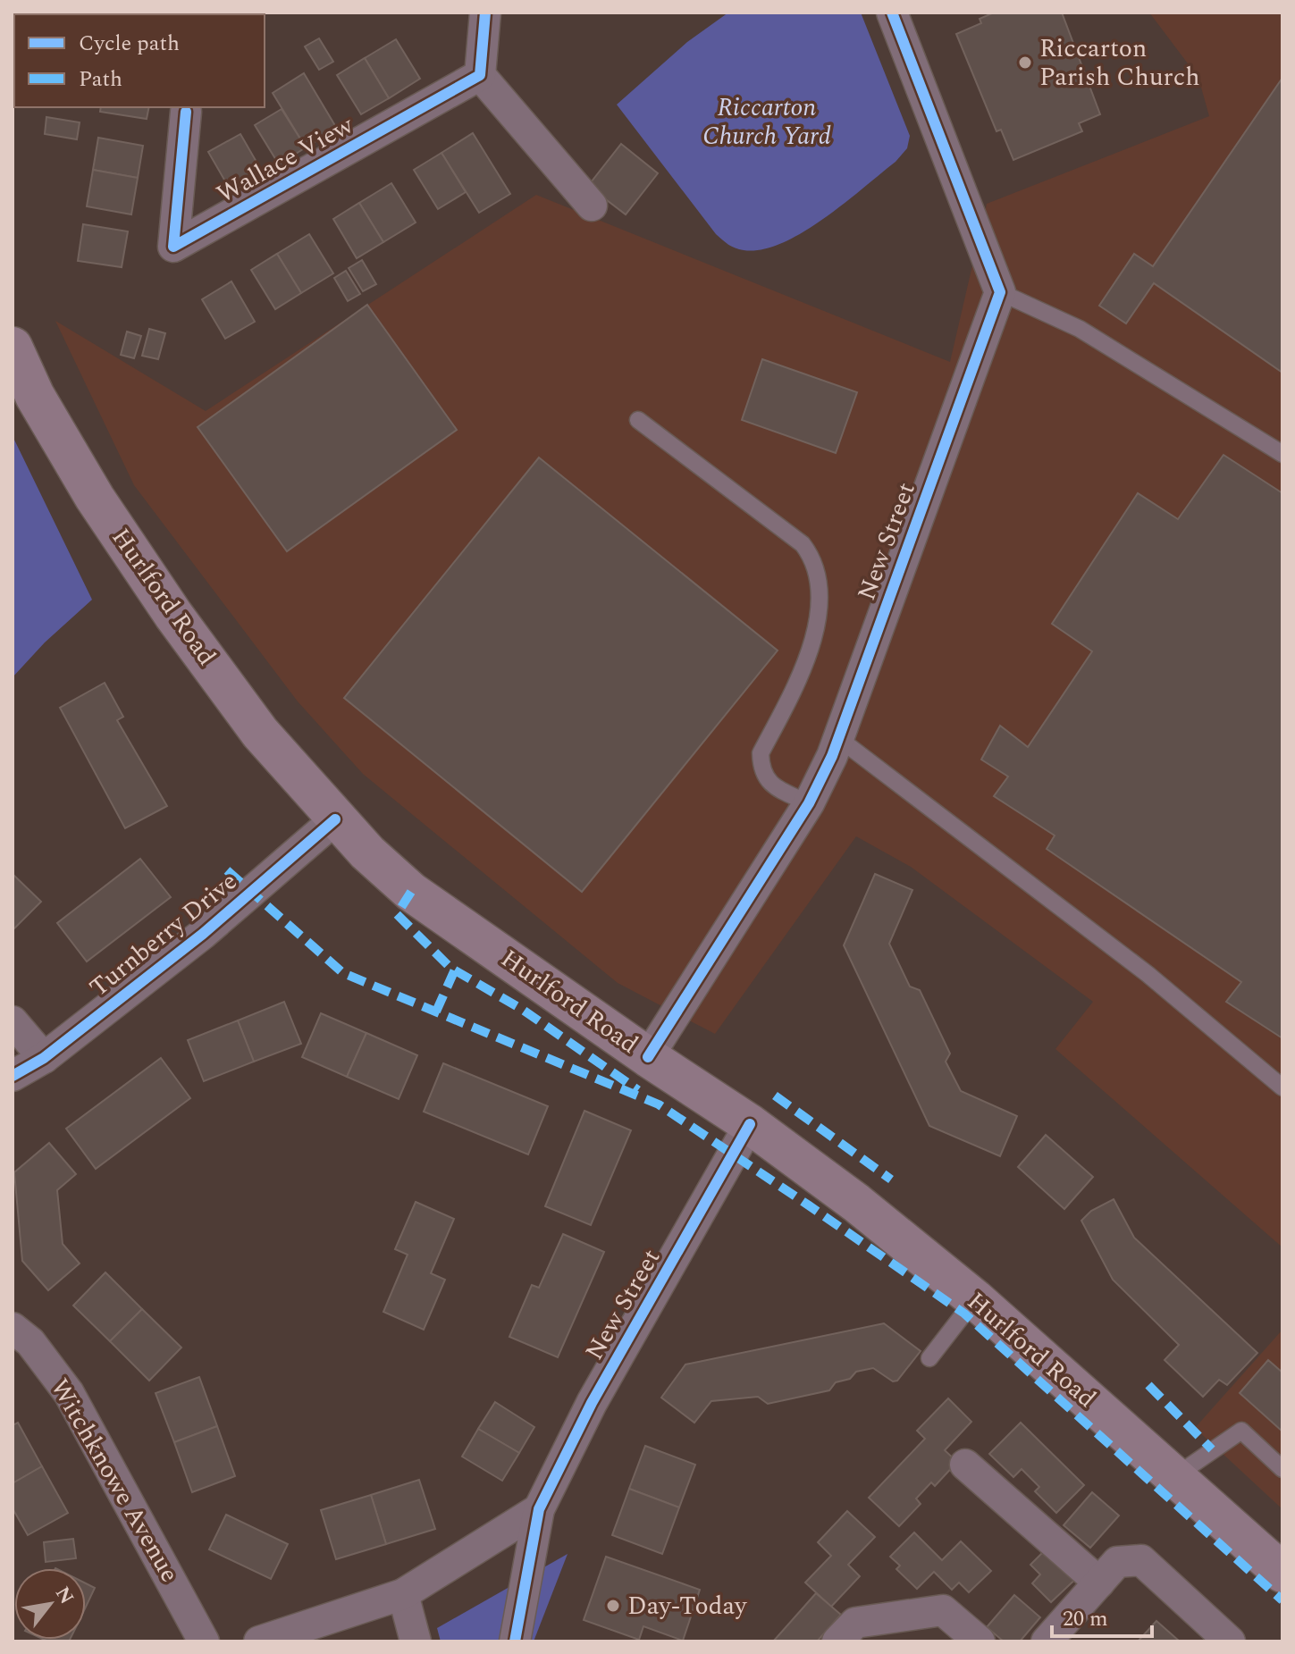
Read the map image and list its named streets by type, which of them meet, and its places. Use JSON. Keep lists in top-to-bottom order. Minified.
{"streets":{"main road":["Hurlford Road"],"street":["Wallace View","New Street","Turnberry Drive","Witchknowe Avenue"]},"crossings":[["New Street","Hurlford Road"],["Hurlford Road","Turnberry Drive"]],"parks":["Riccarton Church Yard"],"places":["Riccarton Parish Church","Day-Today"],"legend":["Cycle path","Path"],"scale_bar":"20 m","north":"top right"}
